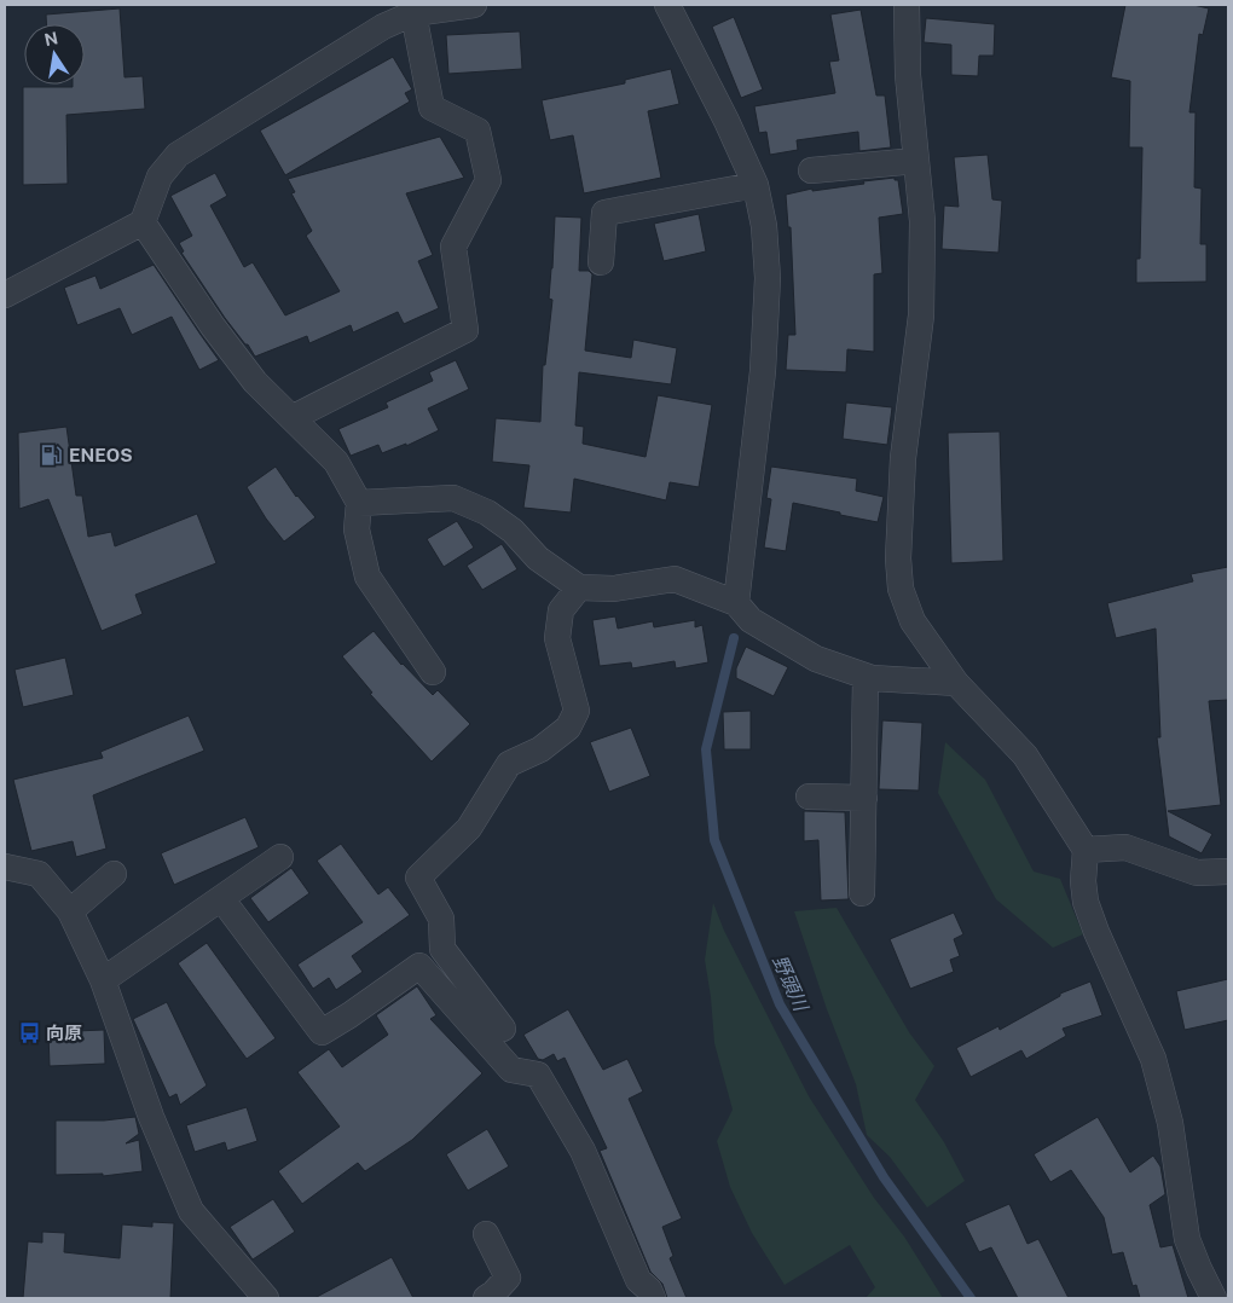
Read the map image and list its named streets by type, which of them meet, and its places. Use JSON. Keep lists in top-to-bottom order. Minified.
{"water":["野頭川"],"places":{"fuel station":["ENEOS"],"bus stop":["向原"]},"north":"top"}
